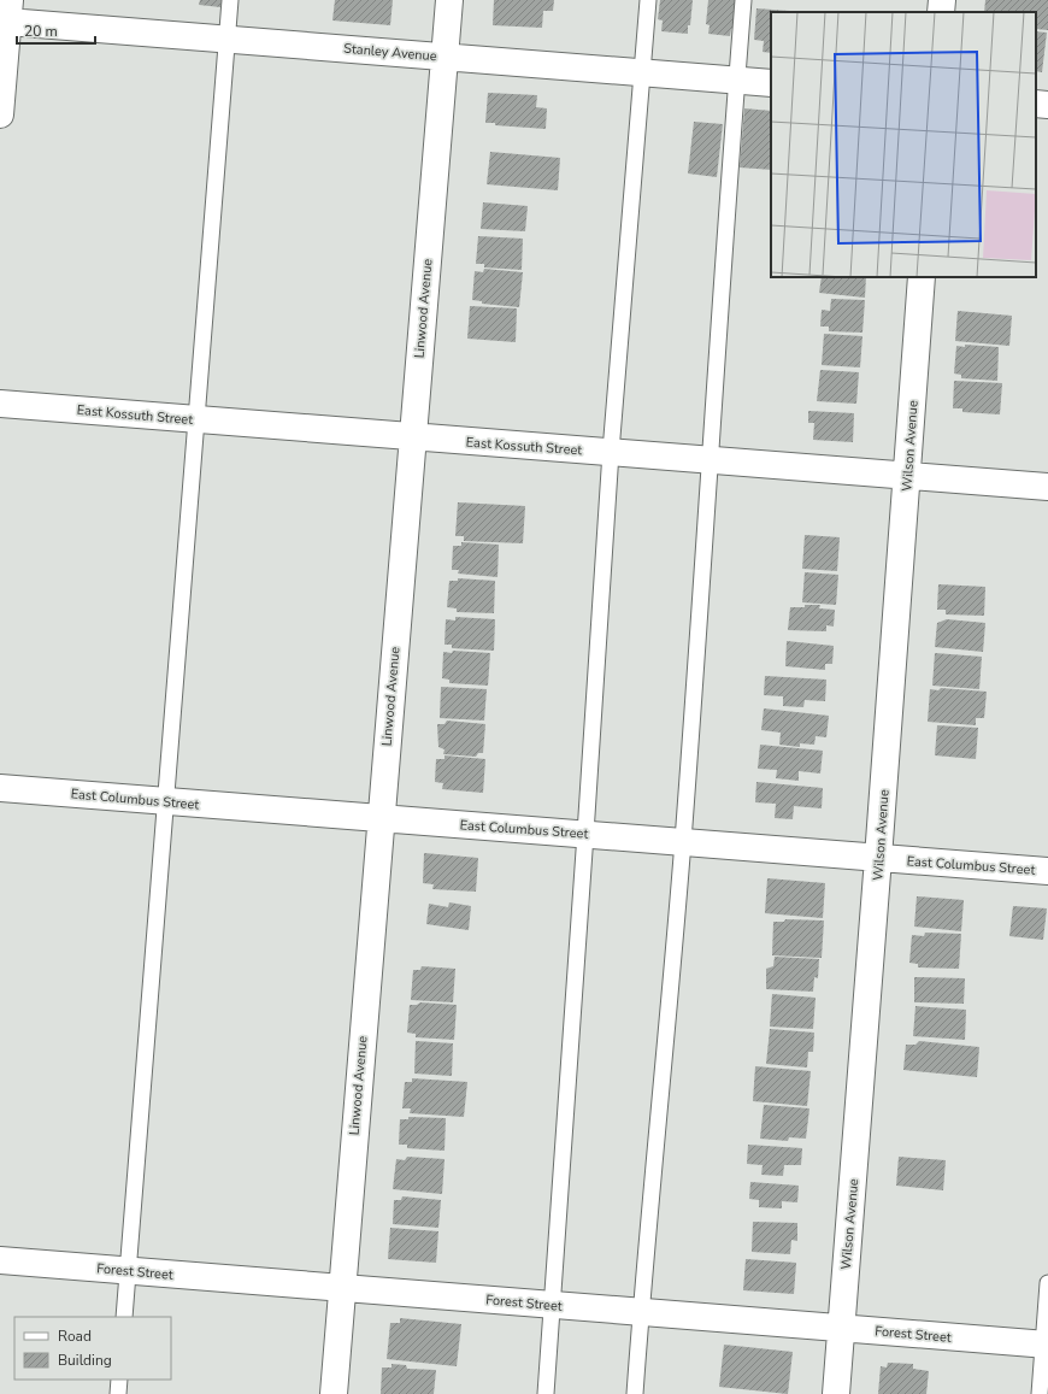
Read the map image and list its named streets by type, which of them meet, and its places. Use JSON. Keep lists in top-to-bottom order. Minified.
{"streets":{"street":["Stanley Avenue","Linwood Avenue","East Kossuth Street","Wilson Avenue","East Columbus Street","Forest Street"]},"crossings":[["Stanley Avenue","Linwood Avenue"],["Linwood Avenue","East Kossuth Street"],["Linwood Avenue","East Columbus Street"],["Linwood Avenue","Forest Street"],["East Kossuth Street","Wilson Avenue"],["Wilson Avenue","East Columbus Street"],["Wilson Avenue","Forest Street"]],"legend":["Road","Building"],"scale_bar":"20 m"}
